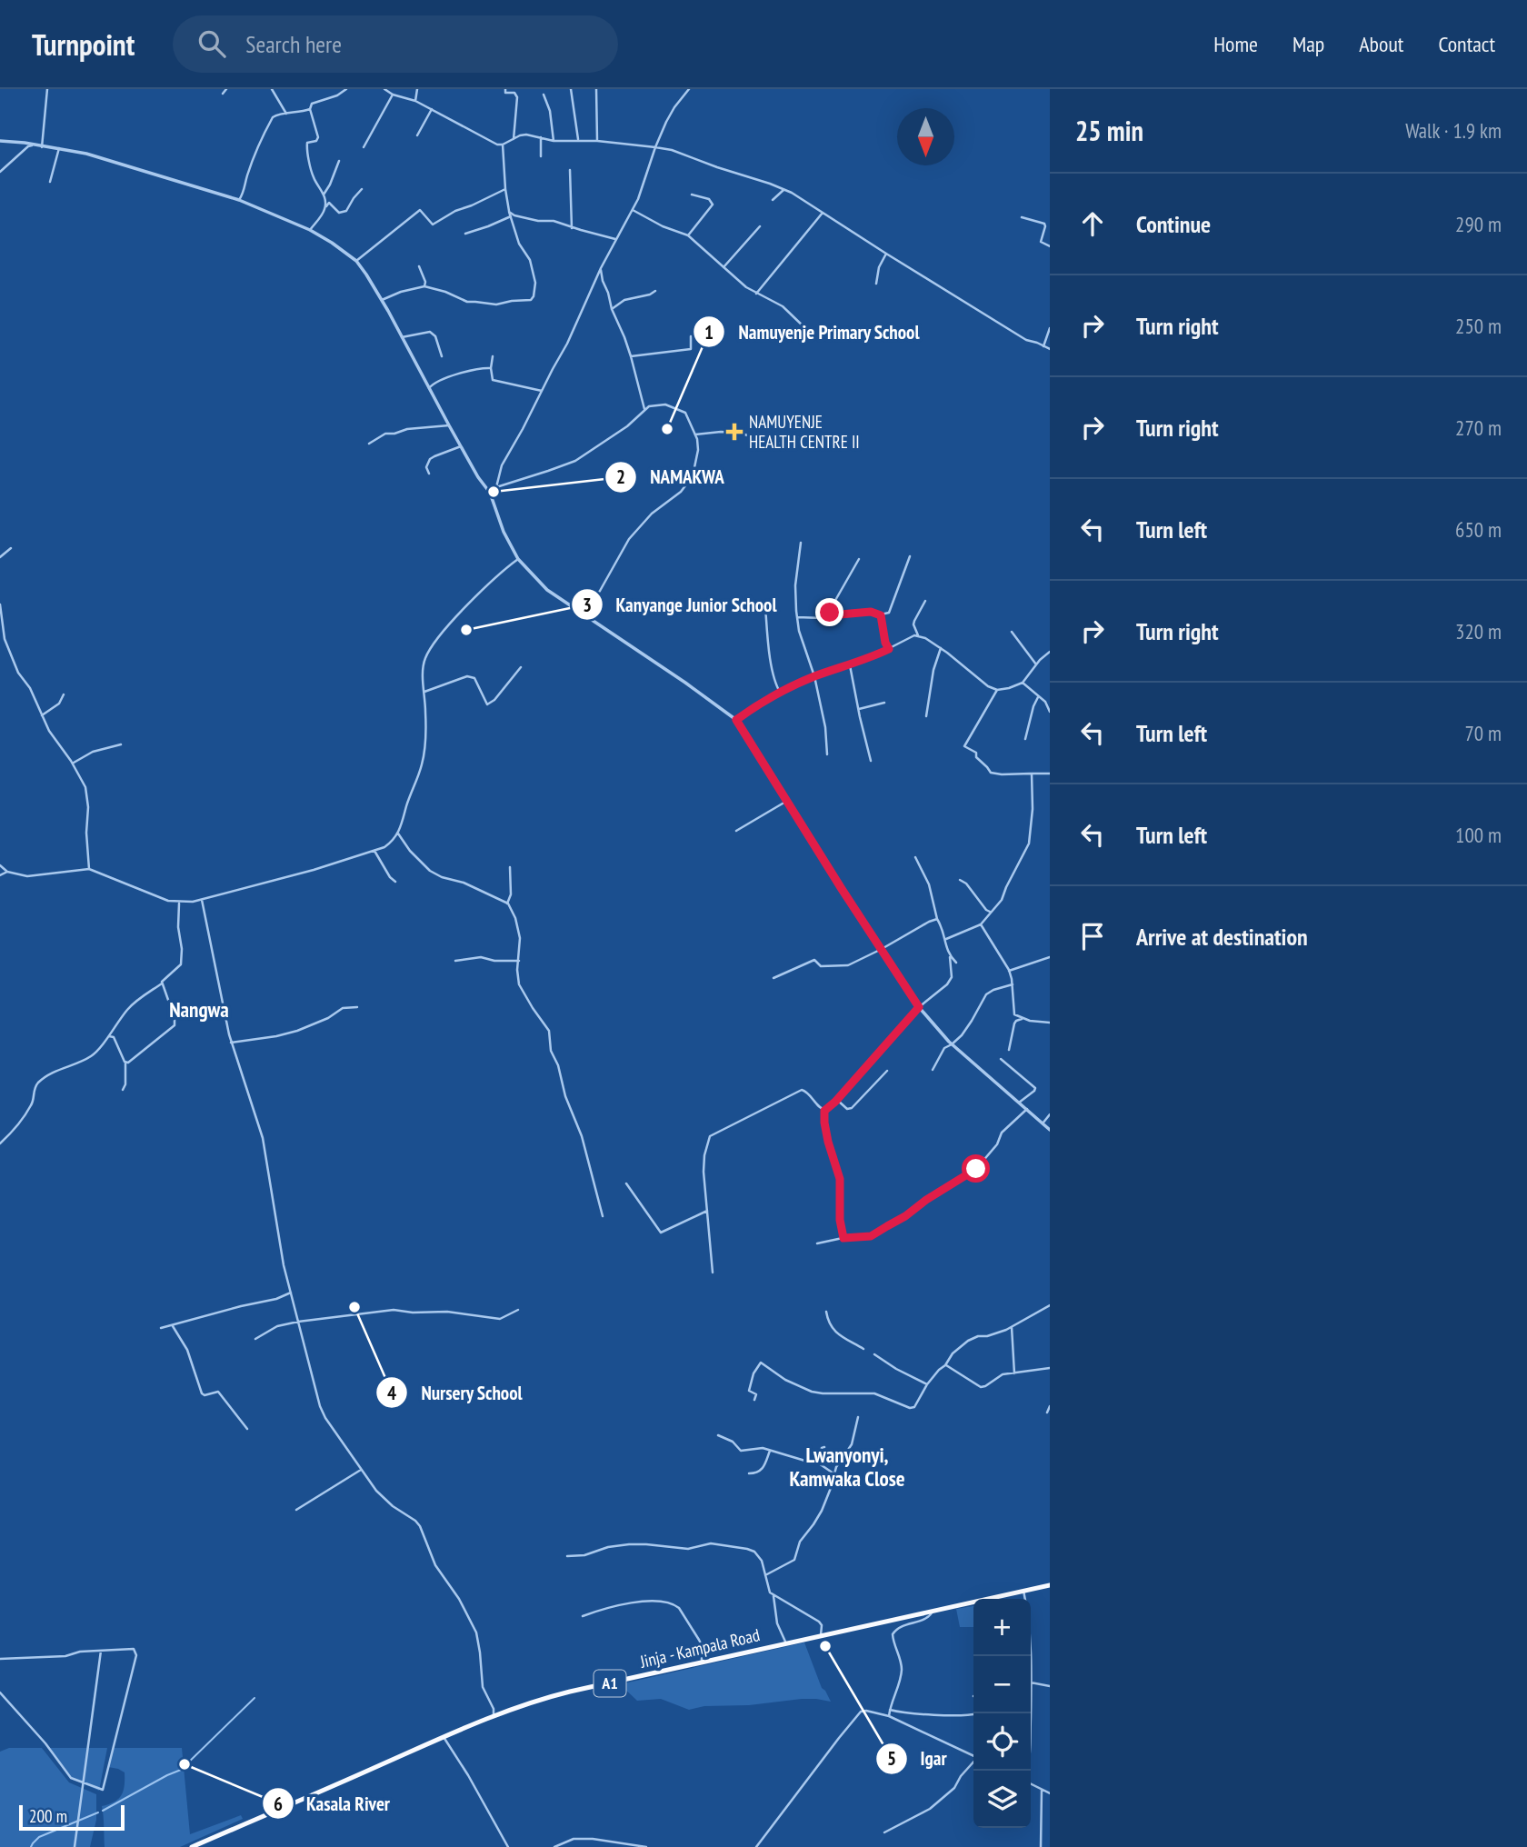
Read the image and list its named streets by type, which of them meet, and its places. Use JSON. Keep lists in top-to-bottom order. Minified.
{"streets":{"highway":["Jinja - Kampala Road","A1"]},"districts":["Nangwa","Lwanyonyi, Kamwaka Close"],"places":{"other":["Namuyenje Primary School","NAMAKWA","Kanyange Junior School","Nursery School","Igar","Kasala River"],"health":["NAMUYENJE HEALTH CENTRE II"]},"scale_bar":"200 m","north":"bottom","page":{"header":"Turnpoint","search":"Search here","nav":["Home","Map","About","Contact"],"heading":["25 min","Walk · 1.9 km"],"list":[["Continue","290 m"],["Turn right","250 m"],["Turn right","270 m"],["Turn left","650 m"],["Turn right","320 m"],["Turn left","70 m"],["Turn left","100 m"],"Arrive at destination"],"map_buttons":["+","−"],"scale":"200 m"}}
